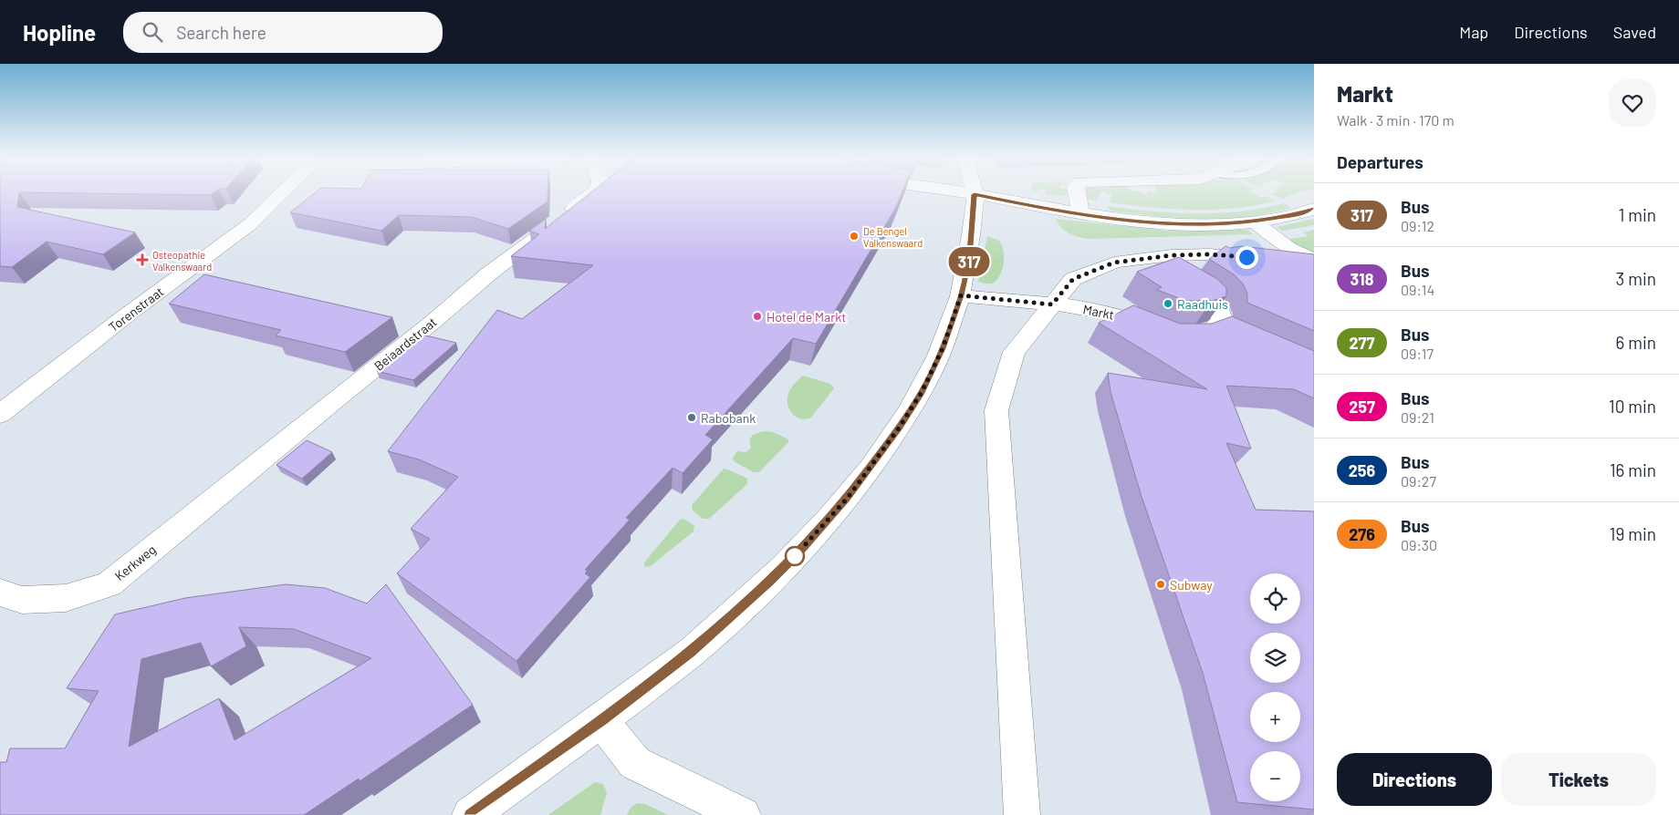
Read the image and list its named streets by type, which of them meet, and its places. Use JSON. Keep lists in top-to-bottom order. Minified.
{"streets":{"street":["Torenstraat","Markt","Beiaardstraat","Kerkweg"]},"crossings":[["Beiaardstraat","Kerkweg"]],"places":{"other":["De Bengel Valkenswaard","Raadhuis","Hotel de Markt","Rabobank","Subway"],"health":["Osteopathie Valkenswaard"]},"lines":["bus line 317"],"page":{"header":"Hopline","search":"Search here","nav":["Map","Directions","Saved"],"on_map":"317","heading":[["Markt","Walk · 3 min · 170 m"],"Departures"],"list":[{"mark":"317","name":"Bus","note":"09:12","value":"1 min"},{"mark":"318","name":"Bus","note":"09:14","value":"3 min"},{"mark":"277","name":"Bus","note":"09:17","value":"6 min"},{"mark":"257","name":"Bus","note":"09:21","value":"10 min"},{"mark":"256","name":"Bus","note":"09:27","value":"16 min"},{"mark":"276","name":"Bus","note":"09:30","value":"19 min"}],"map_buttons":["+","−"],"buttons":["Directions","Tickets"]}}
